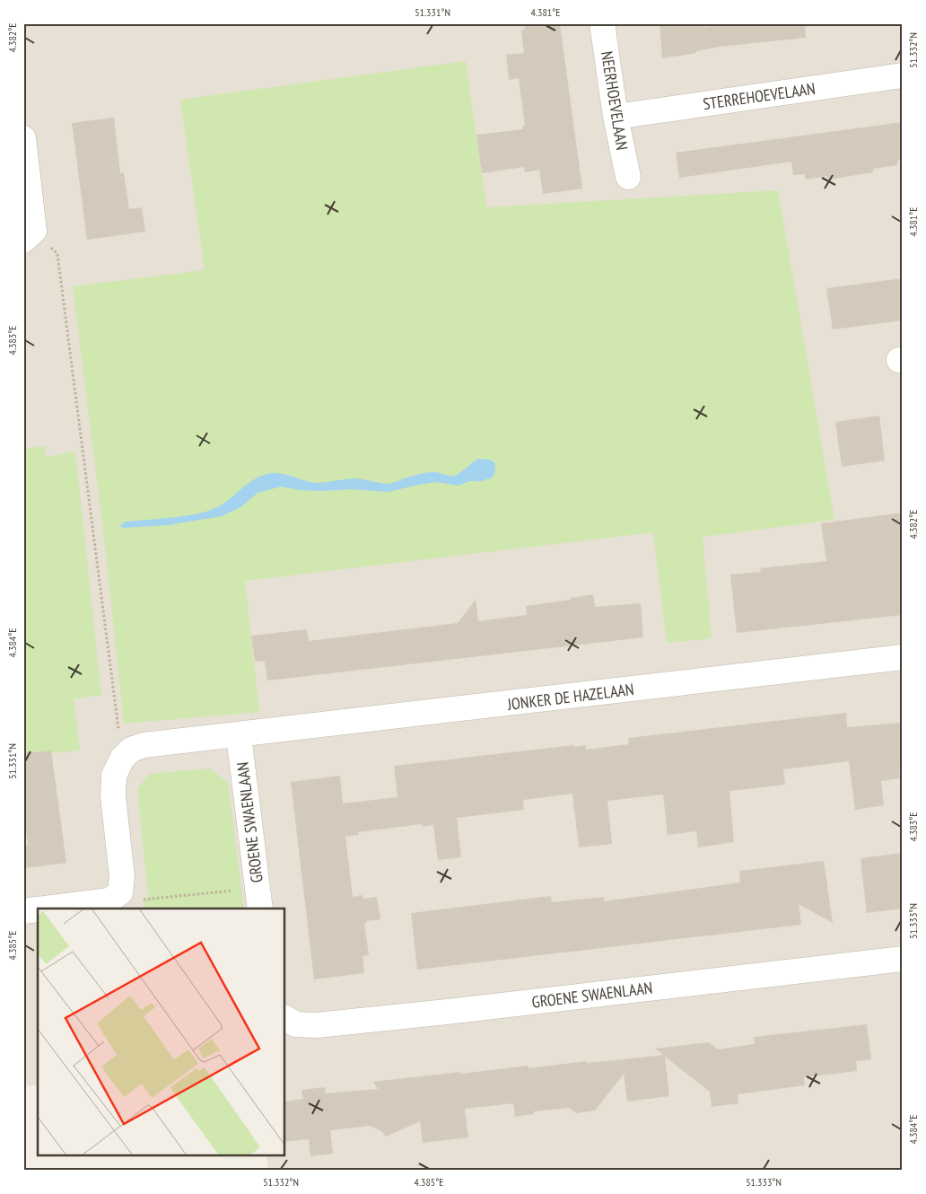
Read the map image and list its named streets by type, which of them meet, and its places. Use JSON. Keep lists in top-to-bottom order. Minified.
{"streets":{"street":["STERREHOEVELAAN","NEERHOEVELAAN","JONKER DE HAZELAAN","GROENE SWAENLAAN"]},"crossings":[["STERREHOEVELAAN","NEERHOEVELAAN"],["JONKER DE HAZELAAN","GROENE SWAENLAAN"]],"coordinates":["51.331°N","4.381°E","4.382°E","51.332°N","4.383°E","4.384°E","51.333°N","4.385°E"]}
